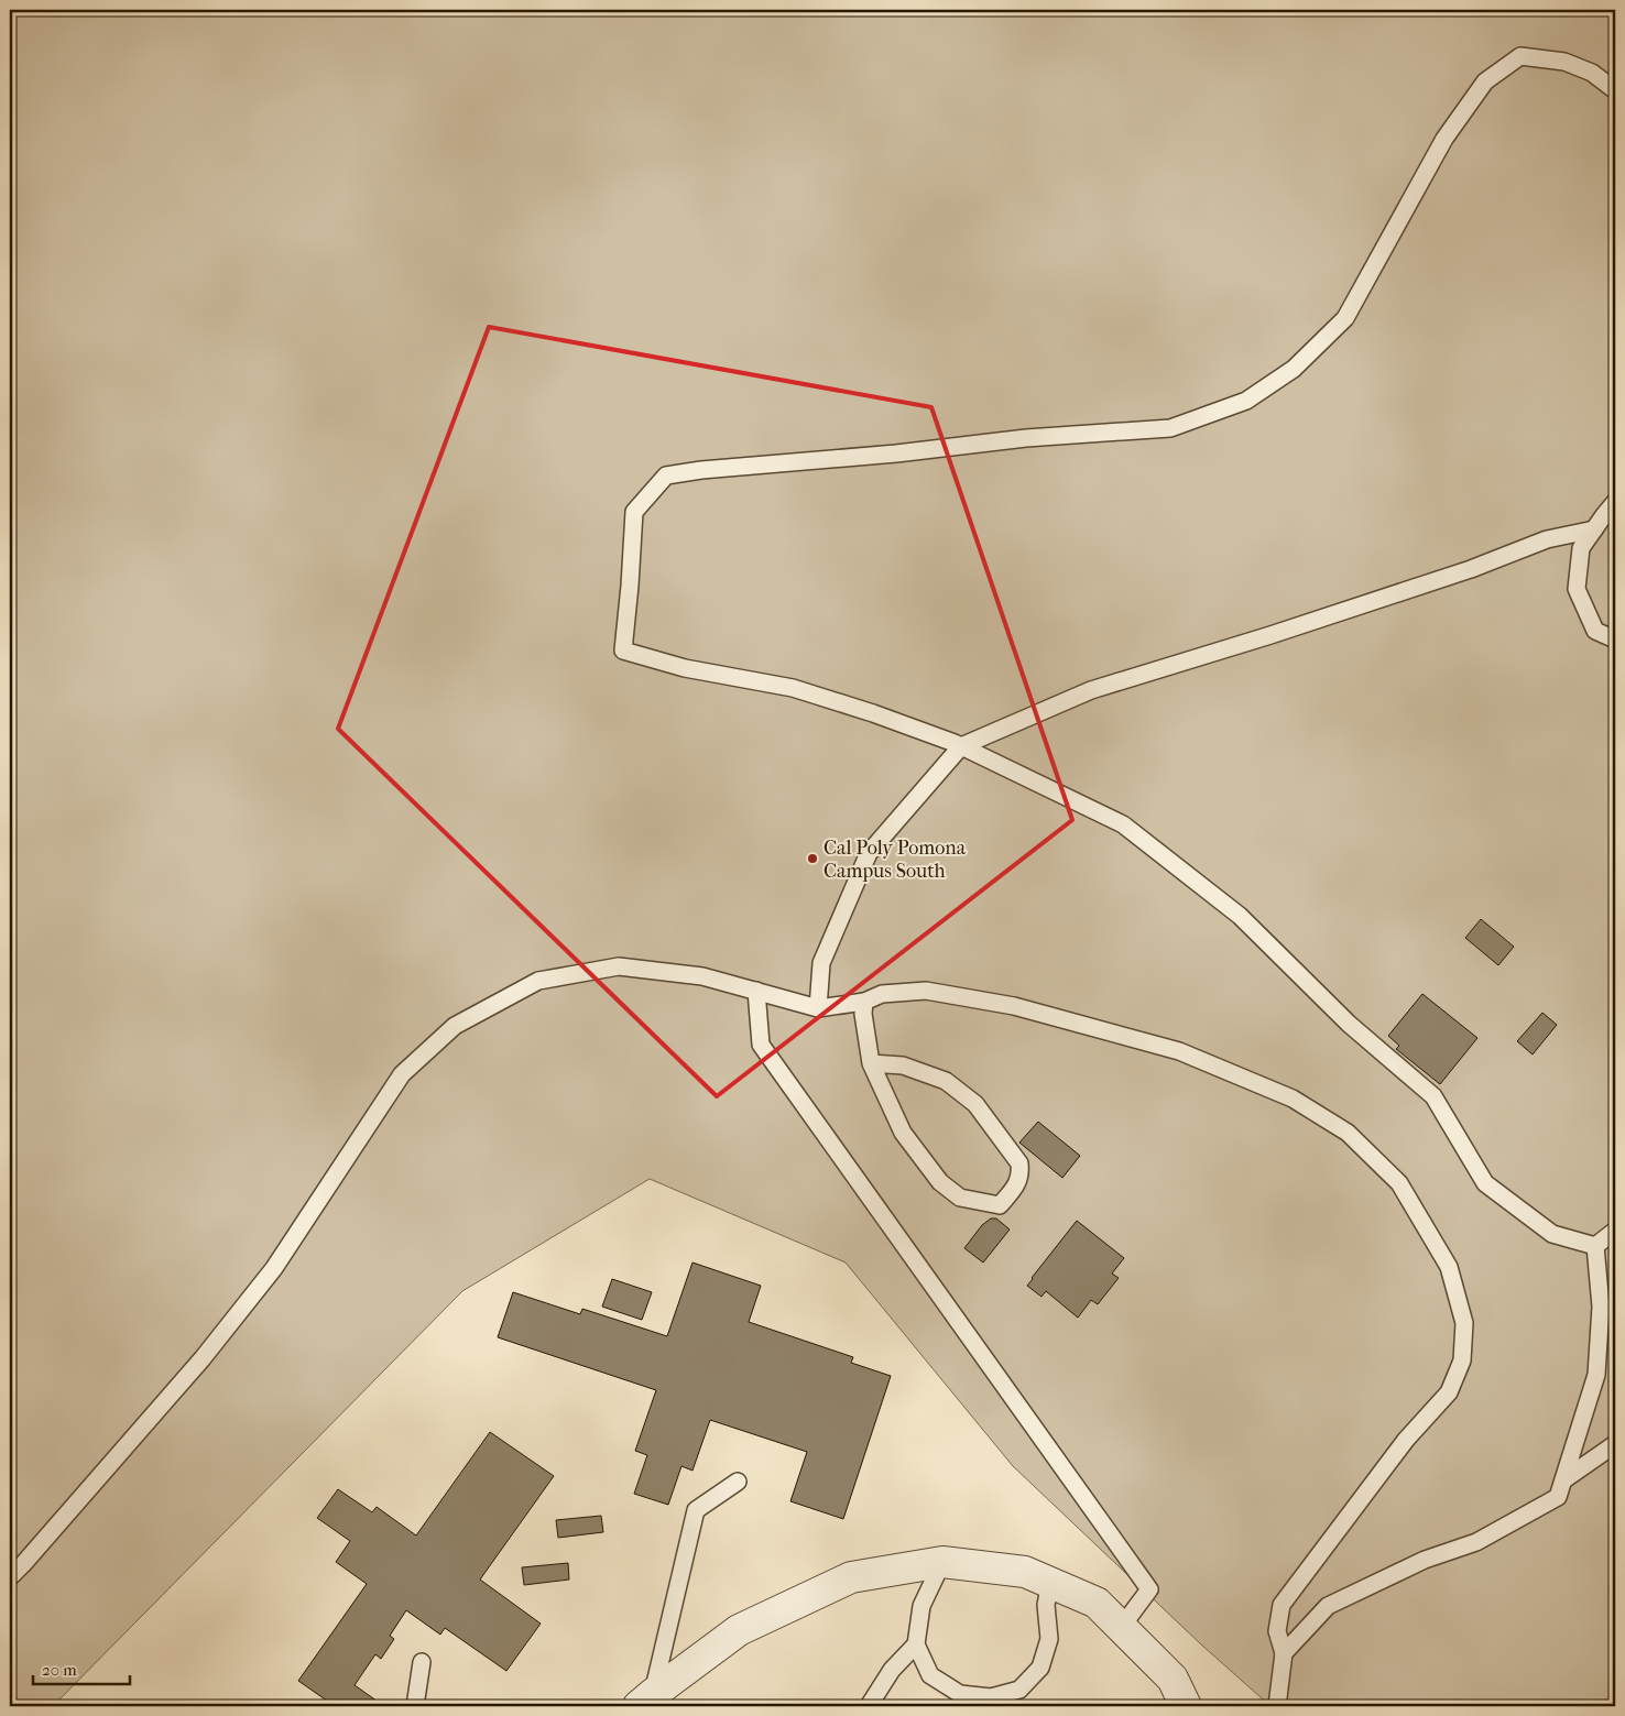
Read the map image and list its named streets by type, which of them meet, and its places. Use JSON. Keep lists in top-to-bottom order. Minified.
{"places":["Cal Poly Pomona Campus South"],"scale_bar":"20 m"}
